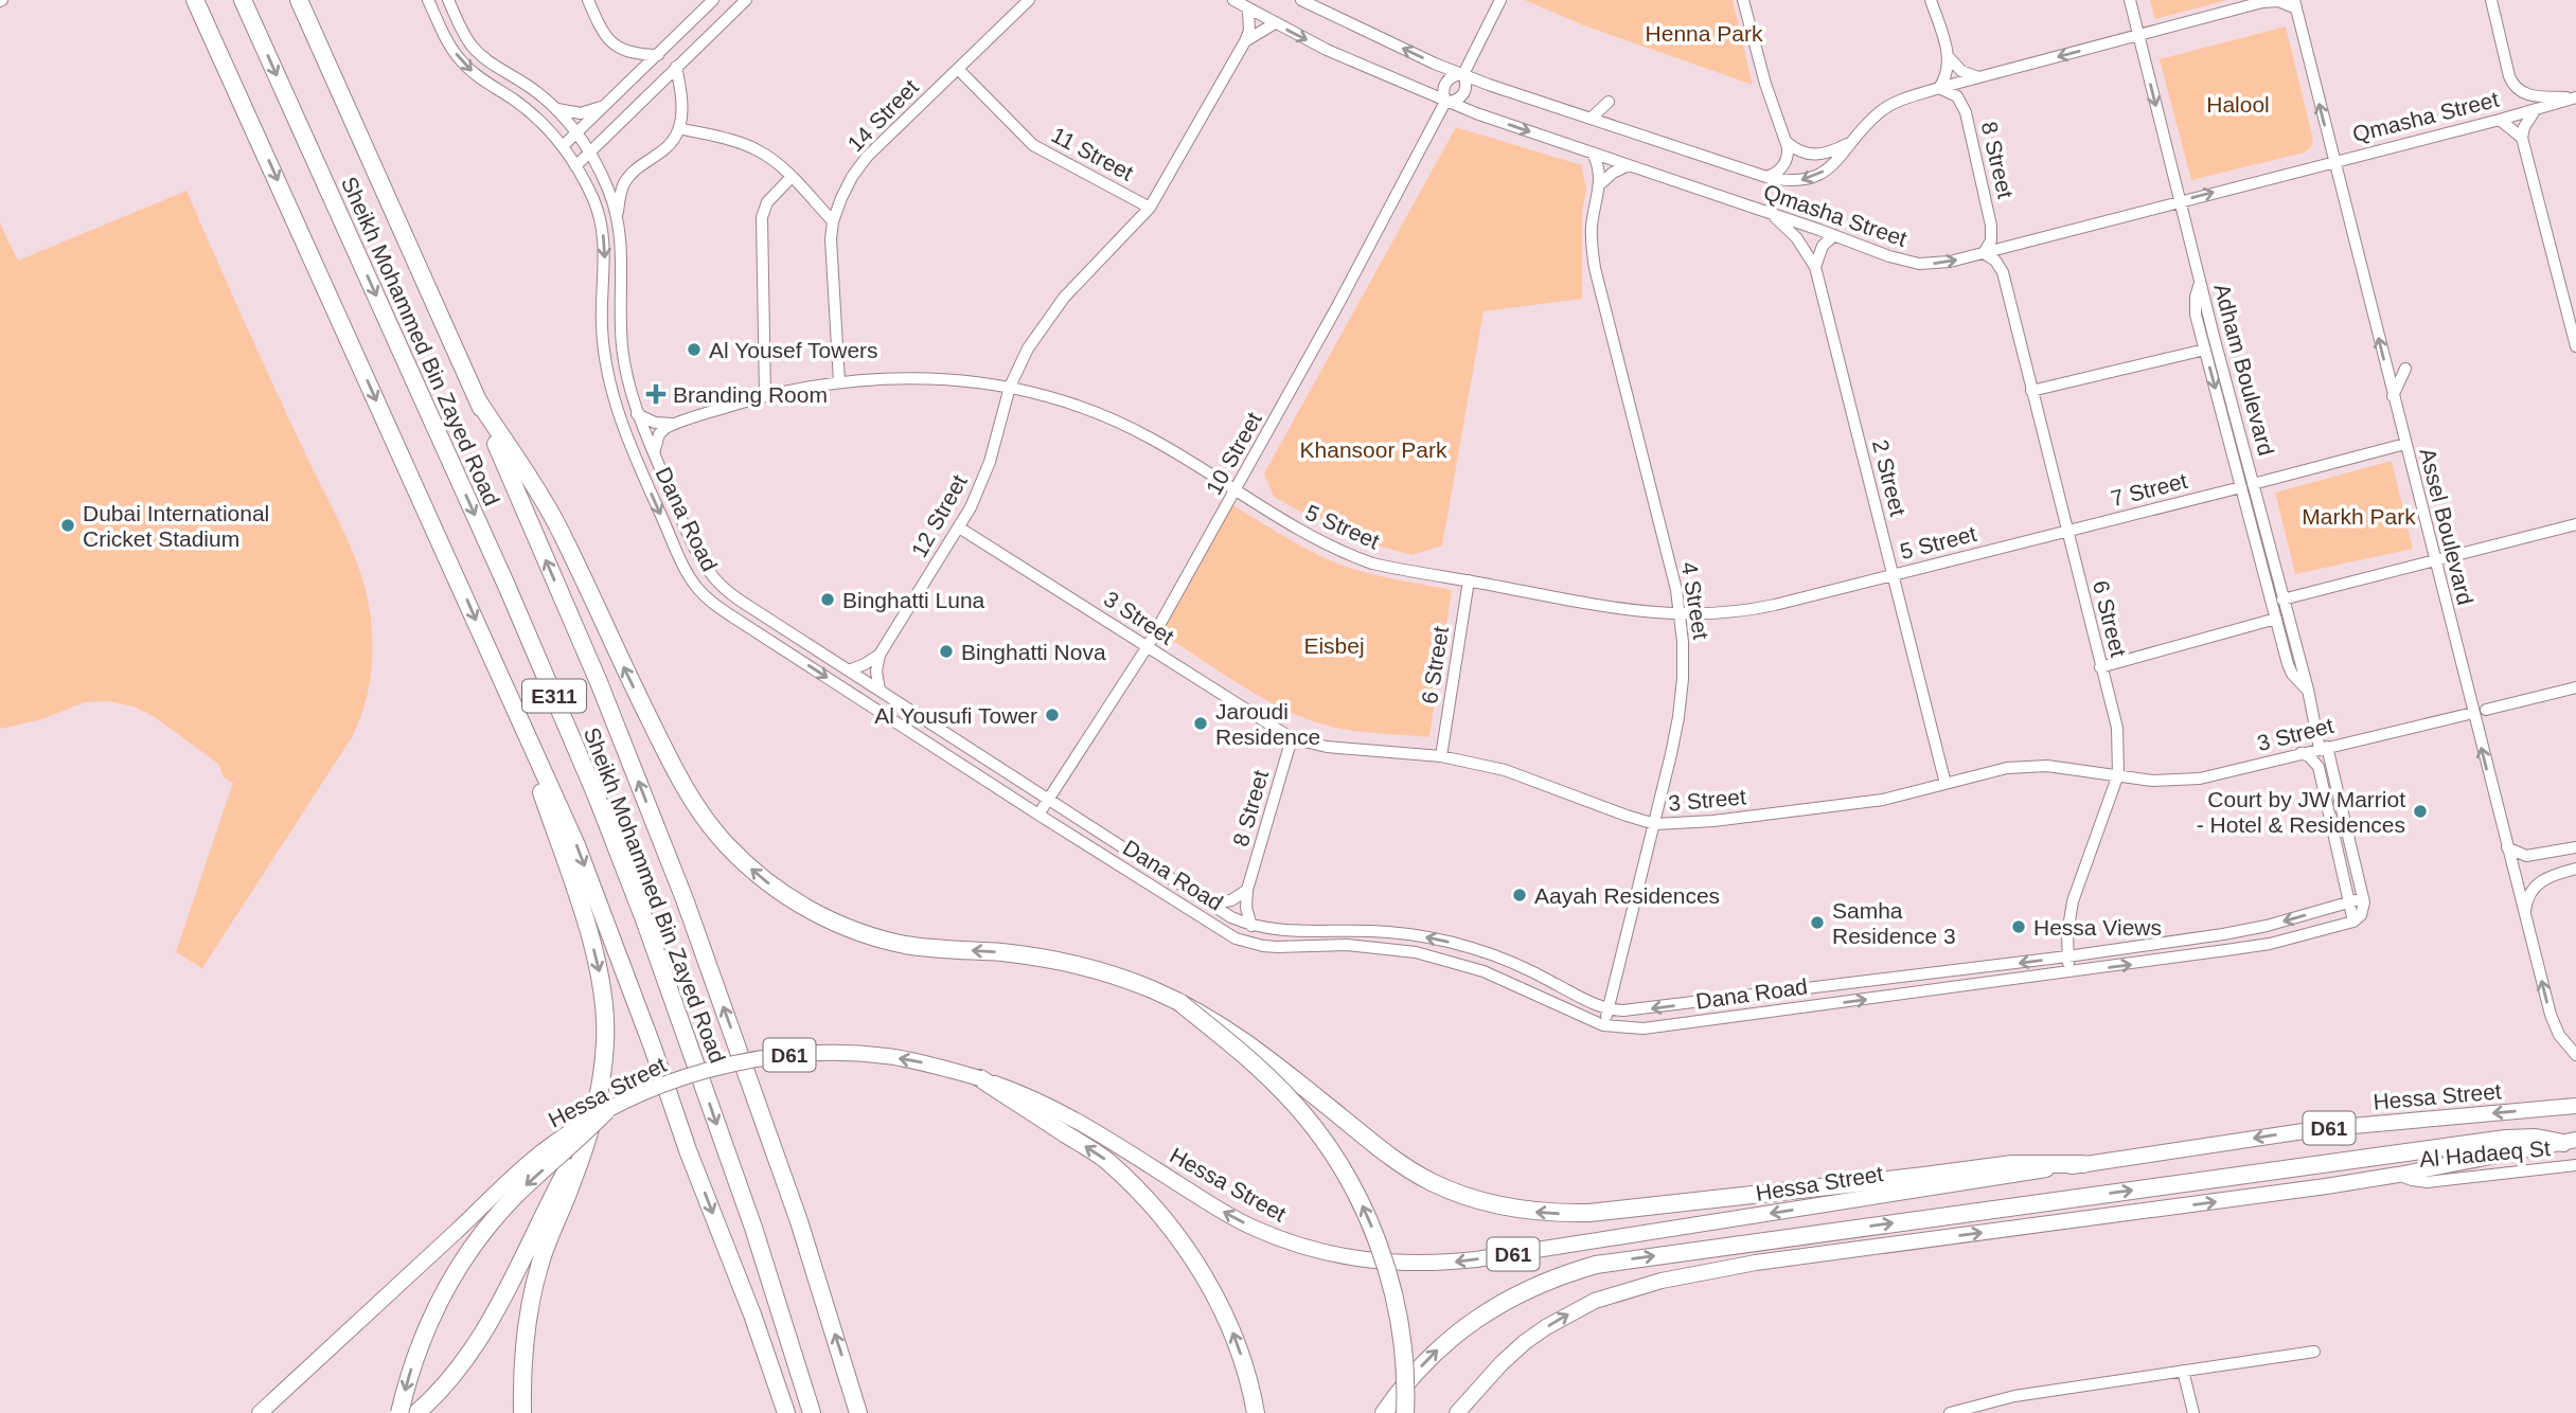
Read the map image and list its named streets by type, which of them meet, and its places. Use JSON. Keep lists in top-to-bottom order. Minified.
{"streets":{"highway":["Sheikh Mohammed Bin Zayed Road","E311"],"main road":["D61","Hessa Street"],"street":["14 Street","Qmasha Street","11 Street","8 Street","Adham Boulevard","10 Street","2 Street","7 Street","12 Street","Dana Road","5 Street","Assel Boulevard","4 Street","3 Street","6 Street","Al Hadaeq St"]},"crossings":[["14 Street","11 Street"],["14 Street","5 Street"],["Qmasha Street","8 Street"],["Qmasha Street","Adham Boulevard"],["Qmasha Street","10 Street"],["Qmasha Street","2 Street"],["Qmasha Street","Assel Boulevard"],["Qmasha Street","4 Street"],["Qmasha Street","6 Street"],["11 Street","12 Street"],["8 Street","Dana Road"],["8 Street","3 Street"],["Adham Boulevard","7 Street"],["Adham Boulevard","Dana Road"],["Adham Boulevard","3 Street"],["10 Street","Dana Road"],["10 Street","5 Street"],["10 Street","3 Street"],["2 Street","5 Street"],["2 Street","3 Street"],["7 Street","5 Street"],["7 Street","Assel Boulevard"],["7 Street","6 Street"],["12 Street","5 Street"],["12 Street","3 Street"],["Dana Road","4 Street"],["Dana Road","6 Street"],["5 Street","4 Street"],["5 Street","6 Street"],["Assel Boulevard","3 Street"],["4 Street","3 Street"],["3 Street","6 Street"]],"one_way":["Assel Boulevard"],"parks":["Henna Park","Halool","Khansoor Park","Markh Park","Eisbej"],"places":{"other":["Al Yousef Towers","Dubai International Cricket Stadium","Binghatti Luna","Binghatti Nova","Al Yousufi Tower","Jaroudi Residence","Court by JW Marriot - Hotel & Residences","Aayah Residences","Samha Residence 3","Hessa Views"],"health":["Branding Room"]}}
